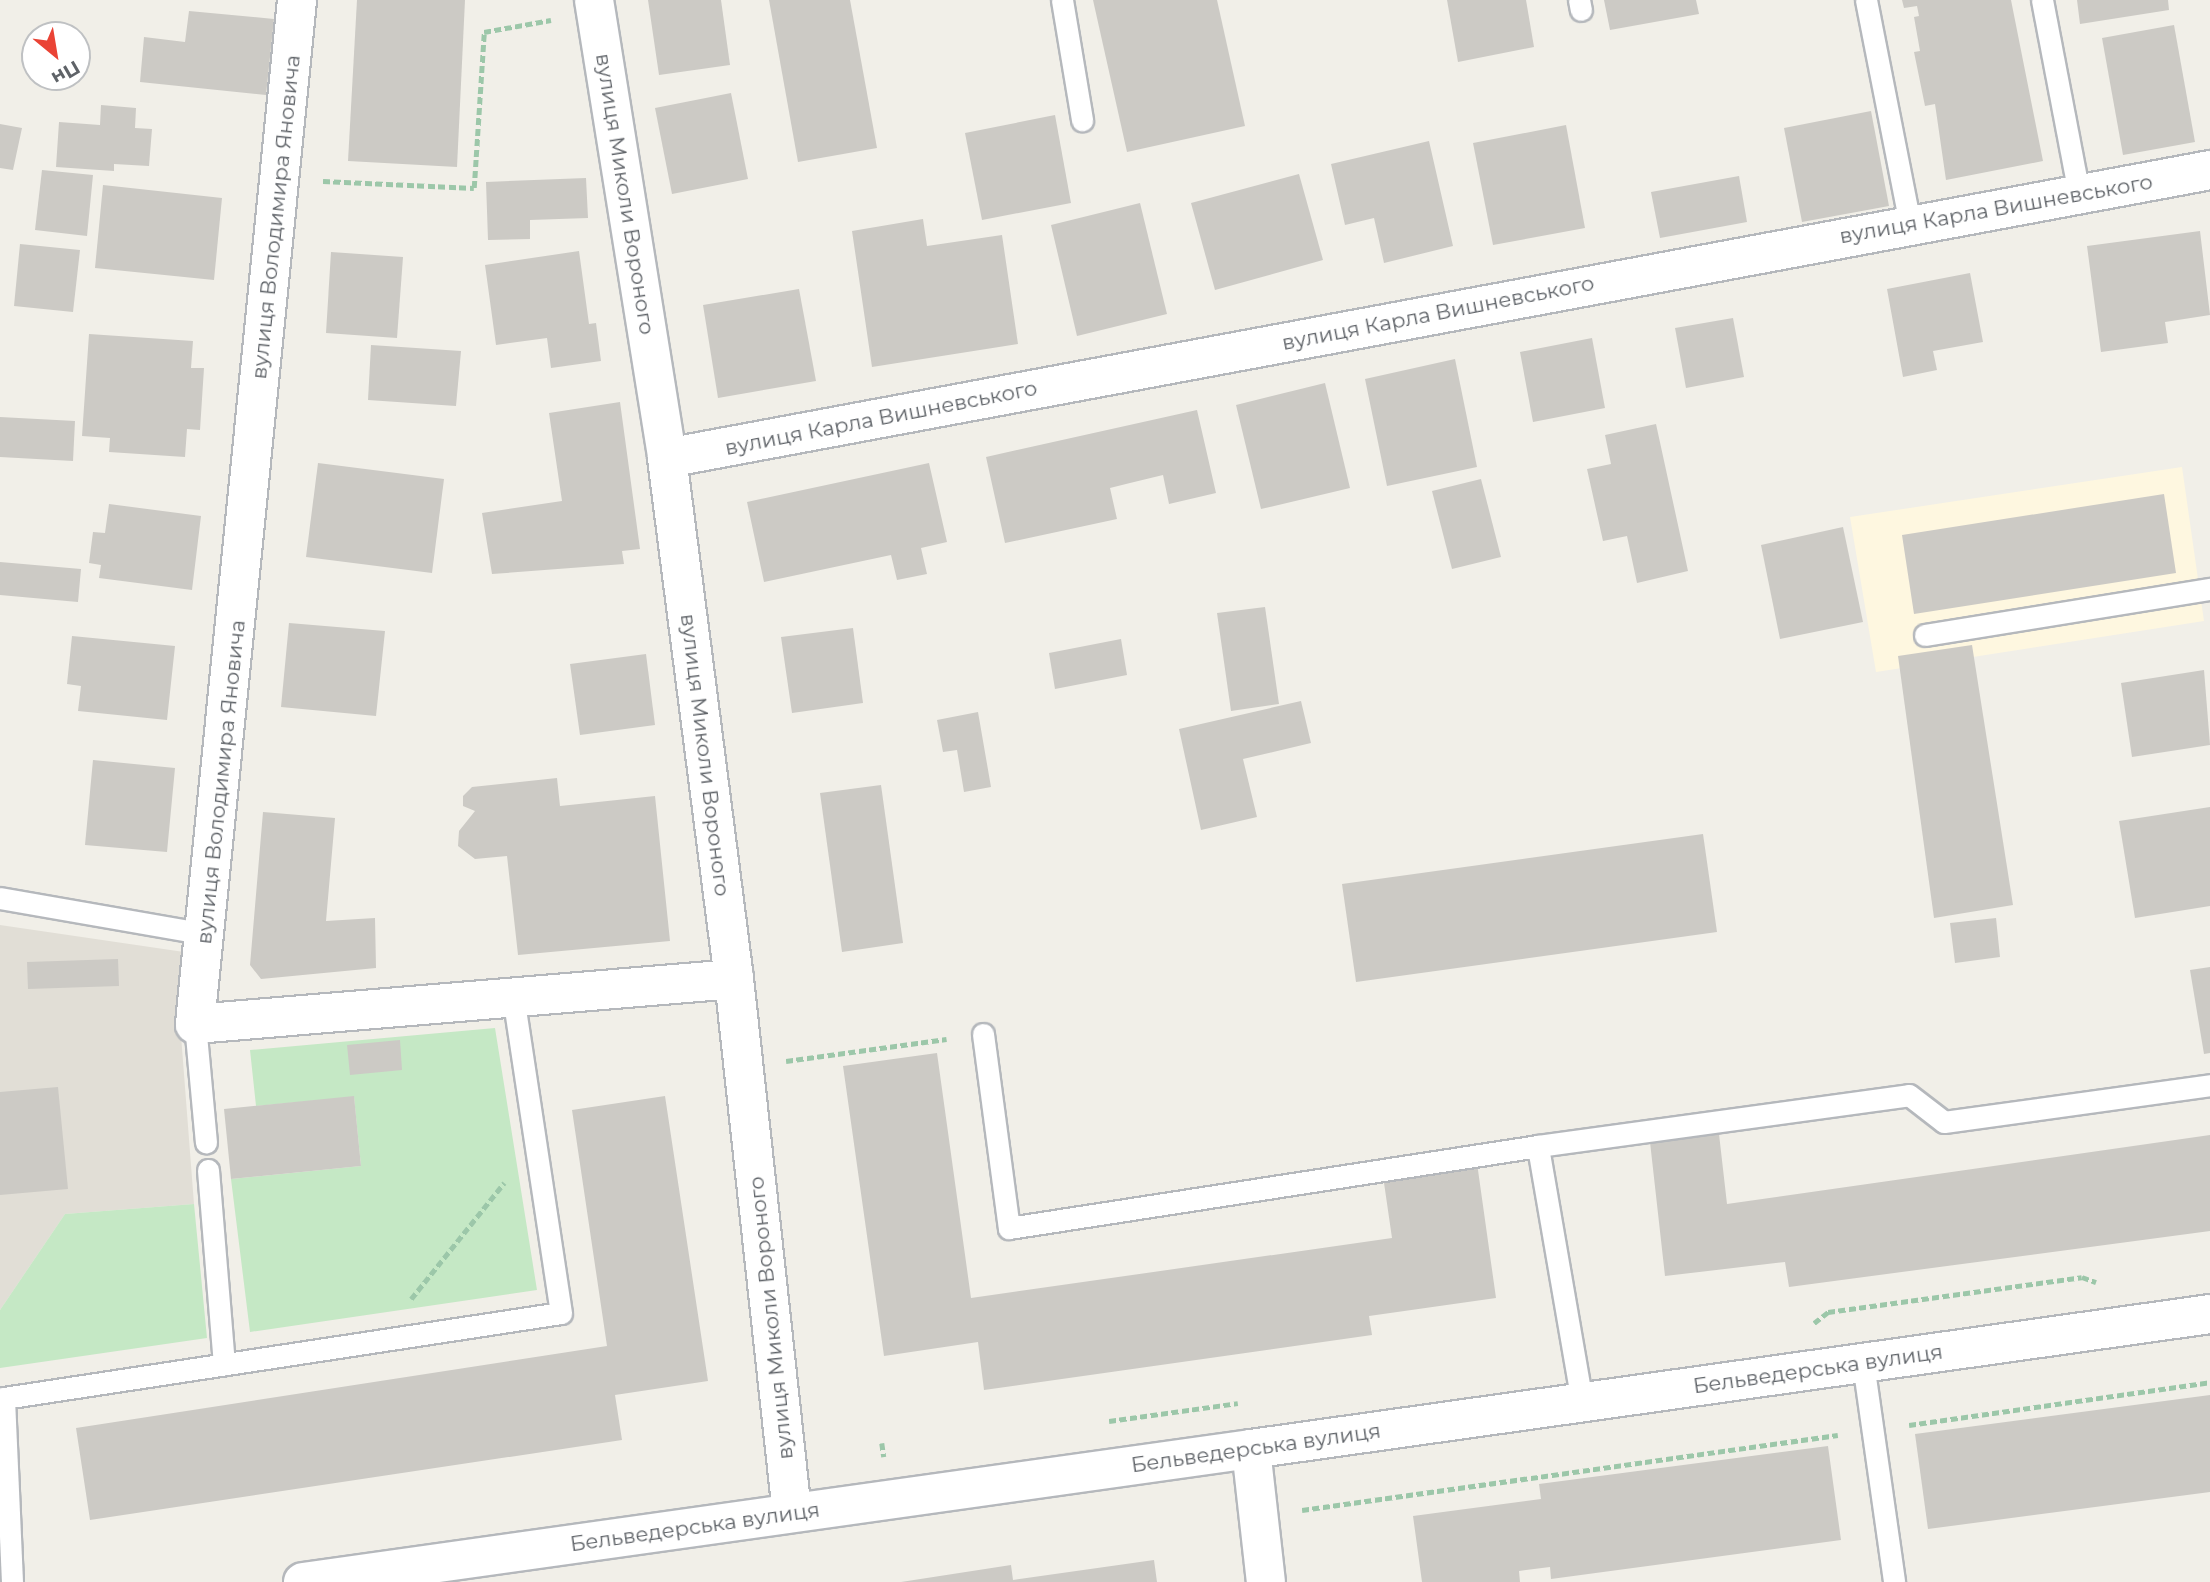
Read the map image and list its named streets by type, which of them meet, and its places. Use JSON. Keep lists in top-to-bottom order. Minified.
{"streets":{"street":["вулиця Миколи Вороного","вулиця Карла Вишневського","вулиця Володимира Яновича","Бельведерська вулиця"]},"crossings":[["вулиця Миколи Вороного","вулиця Карла Вишневського"],["вулиця Миколи Вороного","Бельведерська вулиця"]],"north":"bottom right"}
